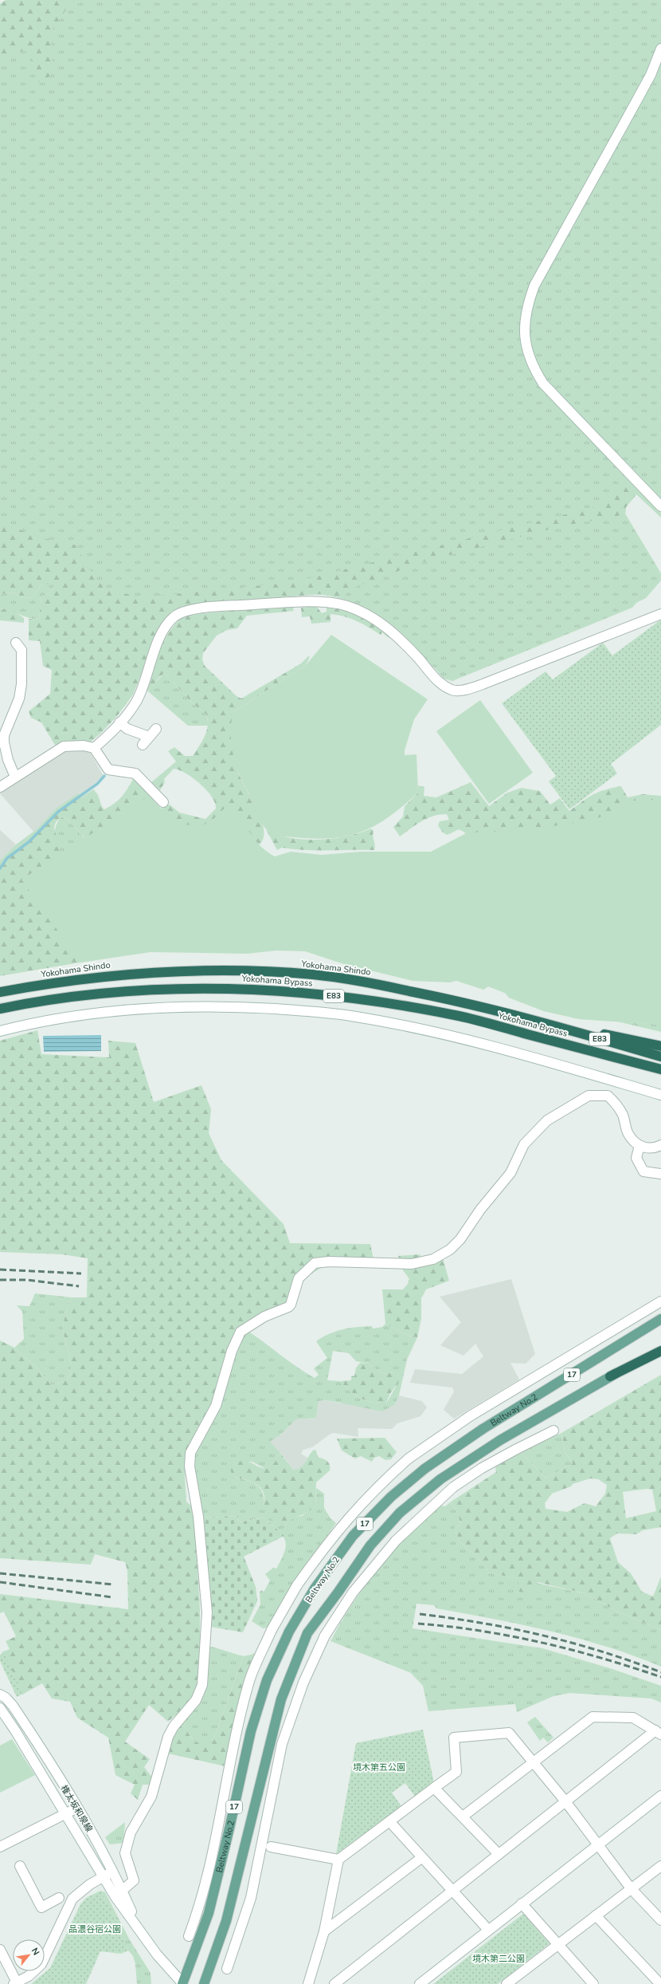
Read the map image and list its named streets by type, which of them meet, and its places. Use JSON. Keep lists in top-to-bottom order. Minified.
{"streets":{"highway":["Yokohama Shindo","Yokohama Bypass","E83"],"main road":["17","Beltway No.2"],"street":["権太坂和泉線"]},"crossings":[["Beltway No.2","権太坂和泉線"]],"parks":["境木第五公園","品濃谷宿公園","境木第二公園"],"north":"top right"}
